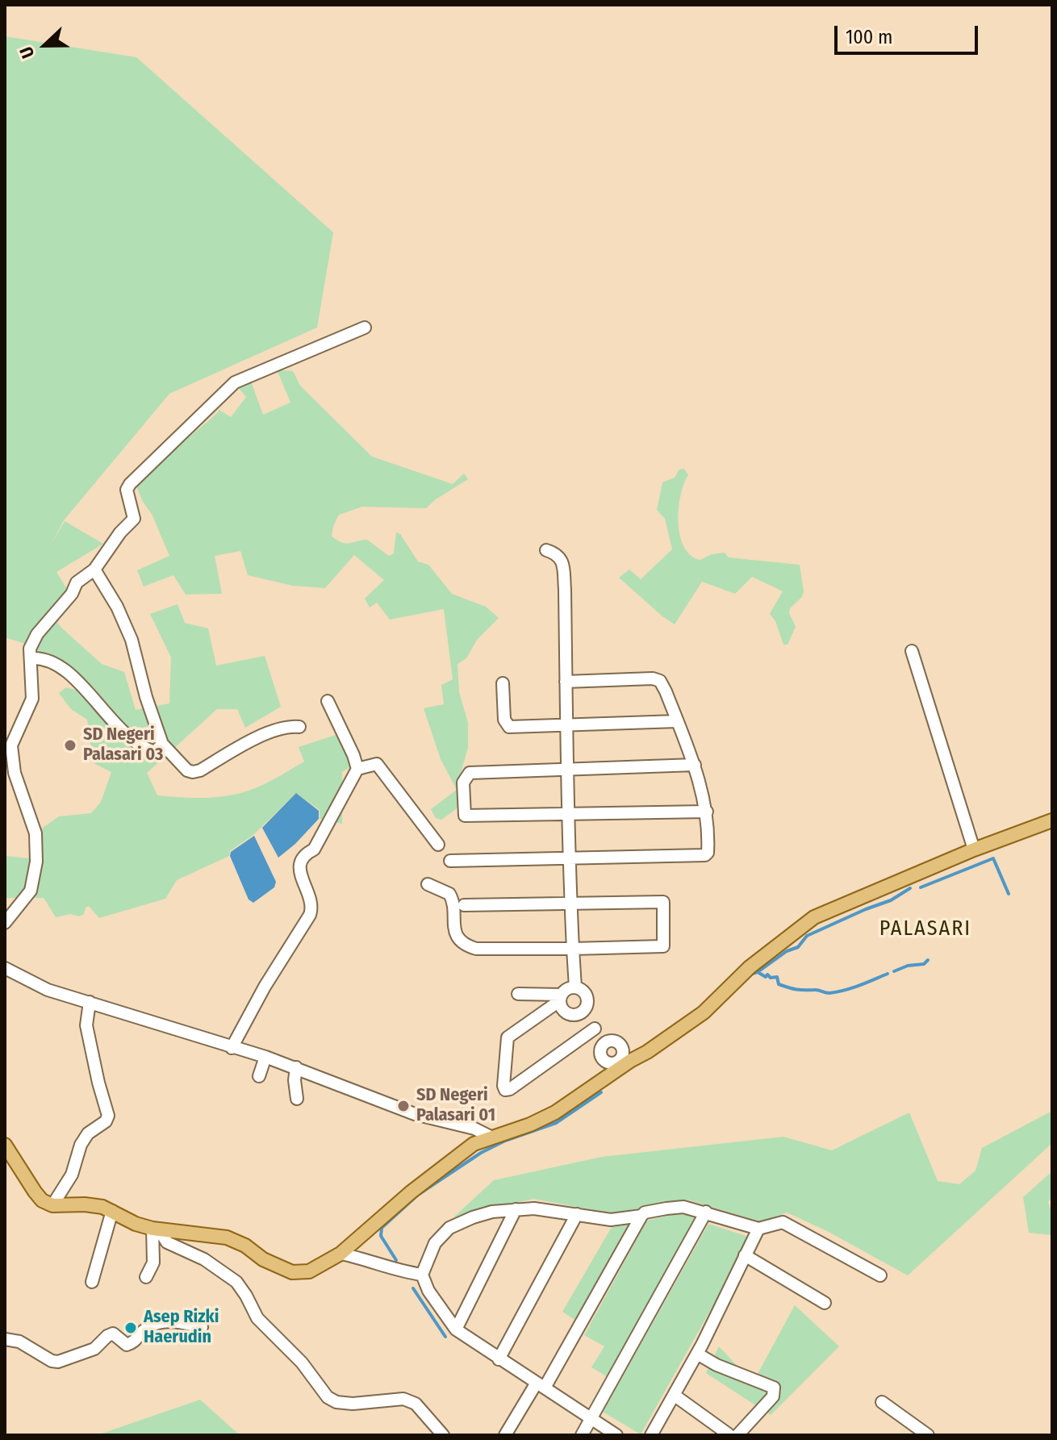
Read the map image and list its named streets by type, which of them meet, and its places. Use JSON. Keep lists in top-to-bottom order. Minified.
{"districts":["PALASARI"],"places":["SD Negeri Palasari 03","SD Negeri Palasari 01","Asep Rizki Haerudin"],"scale_bar":"100 m","north":"left"}
